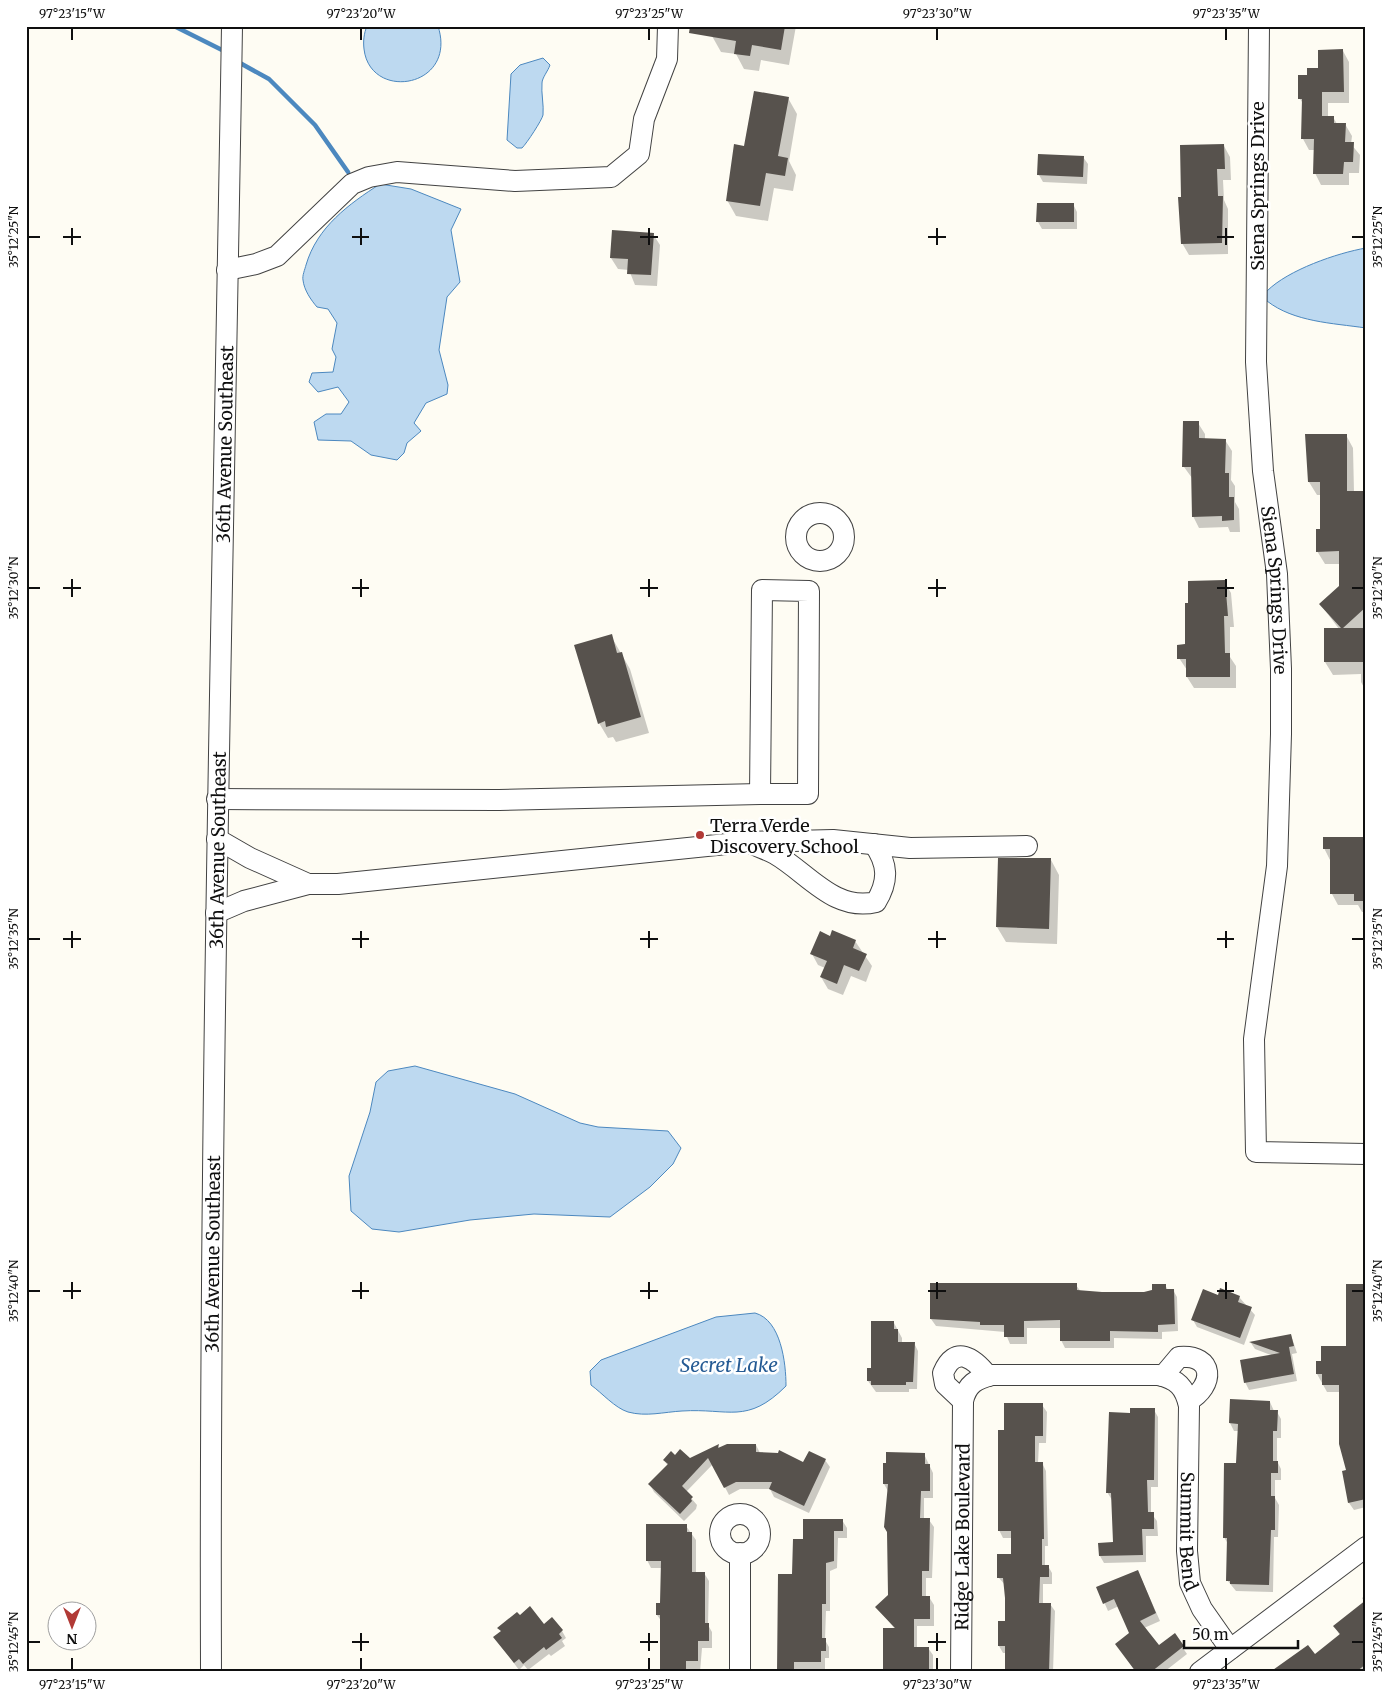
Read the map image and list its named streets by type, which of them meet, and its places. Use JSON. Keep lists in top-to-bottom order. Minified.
{"streets":{"street":["Siena Springs Drive","36th Avenue Southeast","Summit Bend","Ridge Lake Boulevard"]},"water":["Secret Lake"],"places":["Terra Verde Discovery School"],"scale_bar":"50 m","north":"bottom","coordinates":["97°23'15\"W","97°23'20\"W","97°23'25\"W","97°23'30\"W","97°23'35\"W","35°12'25\"N","35°12'30\"N","35°12'35\"N","35°12'40\"N","35°12'45\"N"]}
